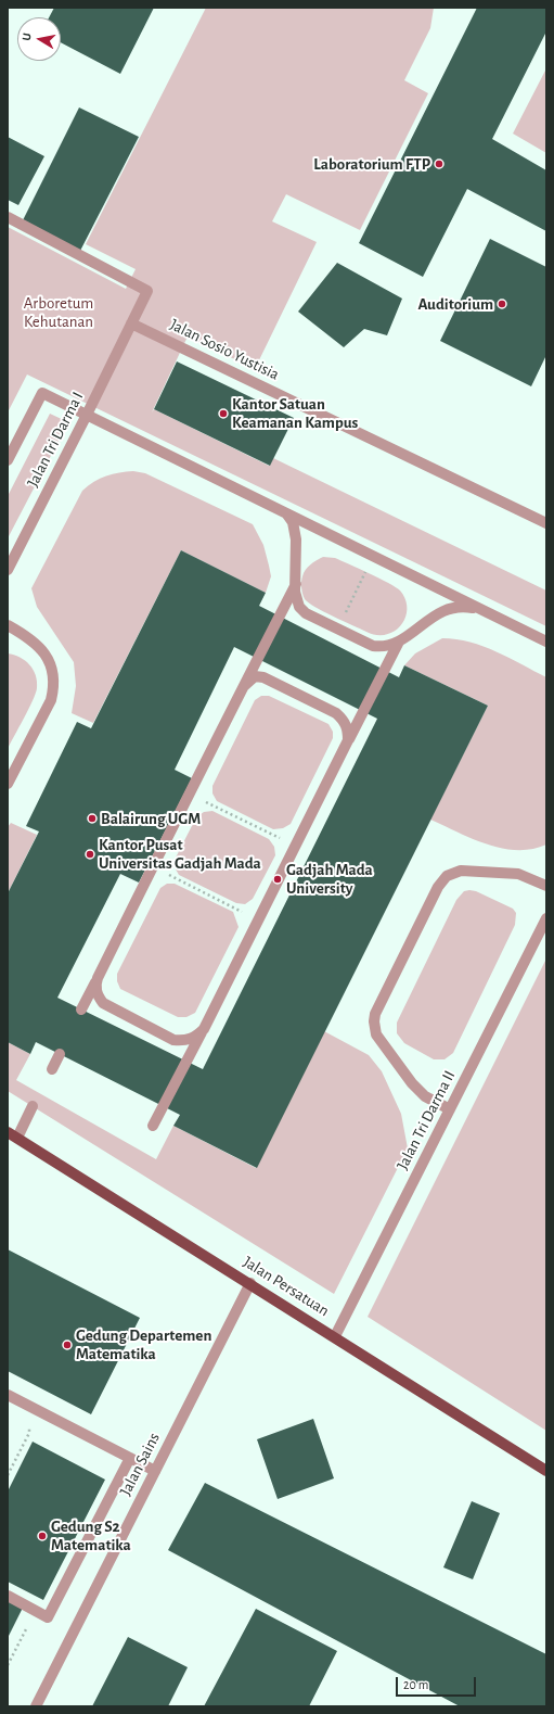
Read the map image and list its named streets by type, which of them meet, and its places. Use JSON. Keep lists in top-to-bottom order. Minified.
{"streets":{"main road":["Jalan Persatuan"],"street":["Jalan Sosio Yustisia","Jalan Tri Darma I","Jalan Tri Darma II","Jalan Sains"]},"crossings":[["Jalan Sosio Yustisia","Jalan Tri Darma I"],["Jalan Tri Darma II","Jalan Persatuan"],["Jalan Persatuan","Jalan Sains"]],"parks":["Arboretum Kehutanan"],"places":["Laboratorium FTP","Auditorium","Kantor Satuan Keamanan Kampus","Balairung UGM","Kantor Pusat Universitas Gadjah Mada","Gadjah Mada University","Gedung Departemen Matematika","Gedung S2 Matematika"],"scale_bar":"20 m","north":"left"}
